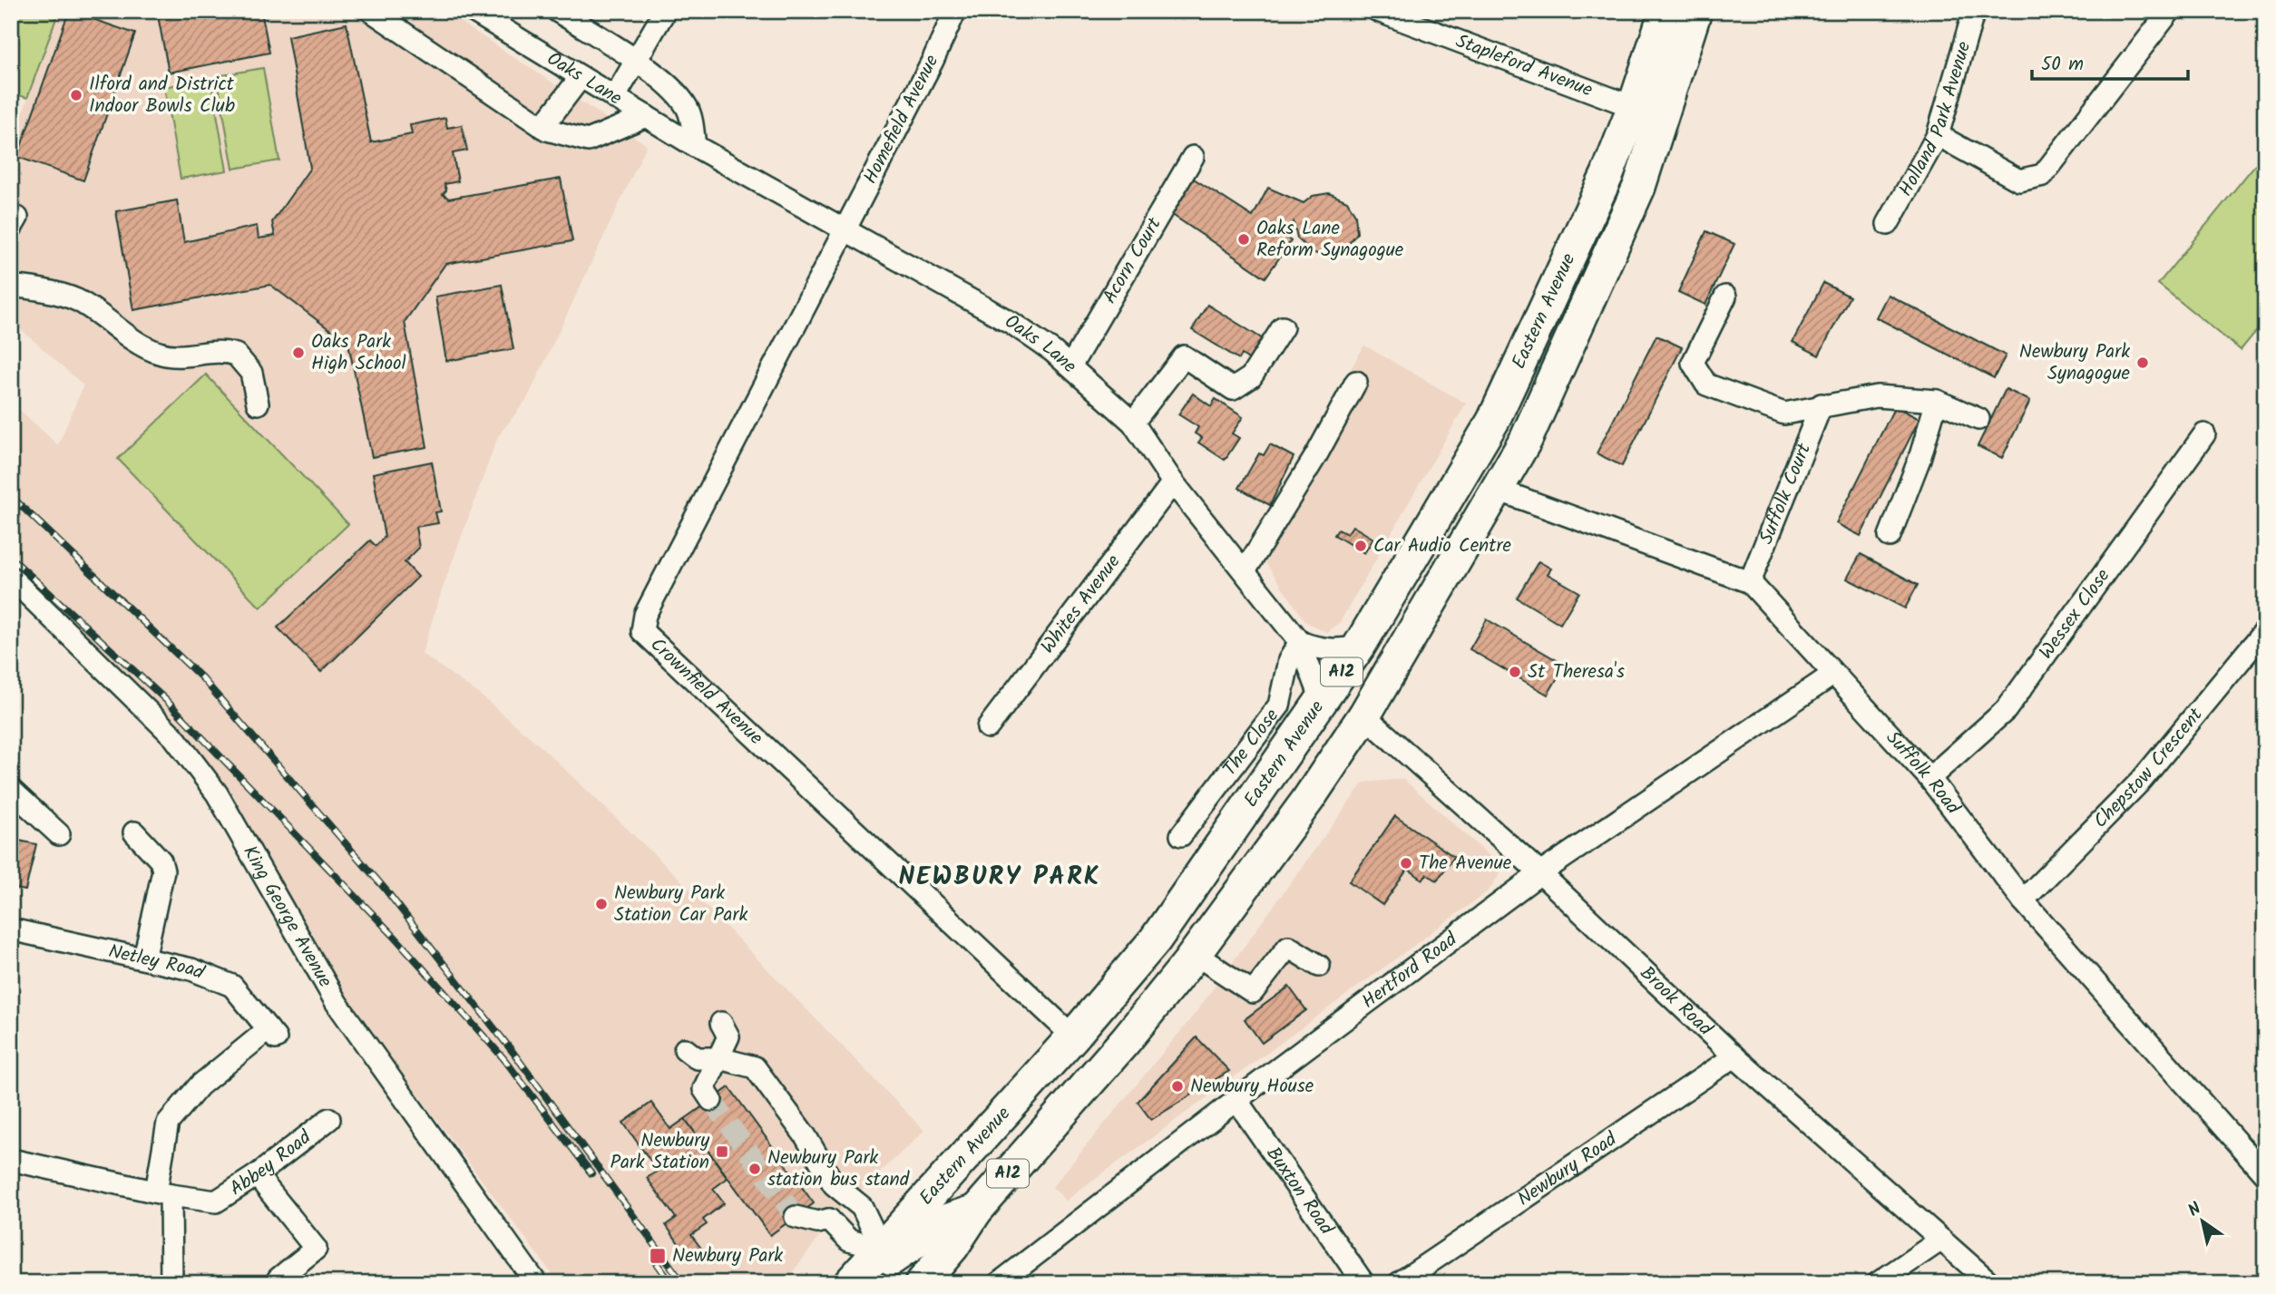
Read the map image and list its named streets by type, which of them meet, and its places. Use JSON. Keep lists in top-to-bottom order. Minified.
{"streets":{"highway":["Eastern Avenue","A12"],"street":["Stapleford Avenue","Oaks Lane","Holland Park Avenue","Homefield Avenue","Acorn Court","Suffolk Court","Whites Avenue","Wessex Close","Crownfield Avenue","The Close","Chepstow Crescent","Suffolk Road","King George Avenue","Netley Road","Hertford Road","Brook Road","Abbey Road","Newbury Road","Buxton Road"]},"crossings":[["Stapleford Avenue","Eastern Avenue"],["Oaks Lane","Homefield Avenue"],["Oaks Lane","Acorn Court"],["Oaks Lane","Eastern Avenue"],["Oaks Lane","Whites Avenue"],["Oaks Lane","Crownfield Avenue"],["Oaks Lane","The Close"],["Homefield Avenue","Crownfield Avenue"],["Eastern Avenue","Crownfield Avenue"],["Eastern Avenue","Suffolk Road"],["Eastern Avenue","Brook Road"],["Suffolk Court","Suffolk Road"],["Wessex Close","Suffolk Road"],["Chepstow Crescent","Suffolk Road"],["Suffolk Road","Hertford Road"],["Netley Road","Abbey Road"],["Hertford Road","Brook Road"],["Hertford Road","Buxton Road"],["Brook Road","Newbury Road"]],"districts":["NEWBURY PARK"],"places":{"other":["Ilford and District Indoor Bowls Club","Oaks Lane Reform Synagogue","Oaks Park High School","Newbury Park Synagogue","Car Audio Centre","St Theresa's","The Avenue","Newbury Park Station Car Park","Newbury House","Newbury Park station bus stand"],"transit":["Newbury Park Station","Newbury Park"]},"scale_bar":"50 m","north":"top left"}
